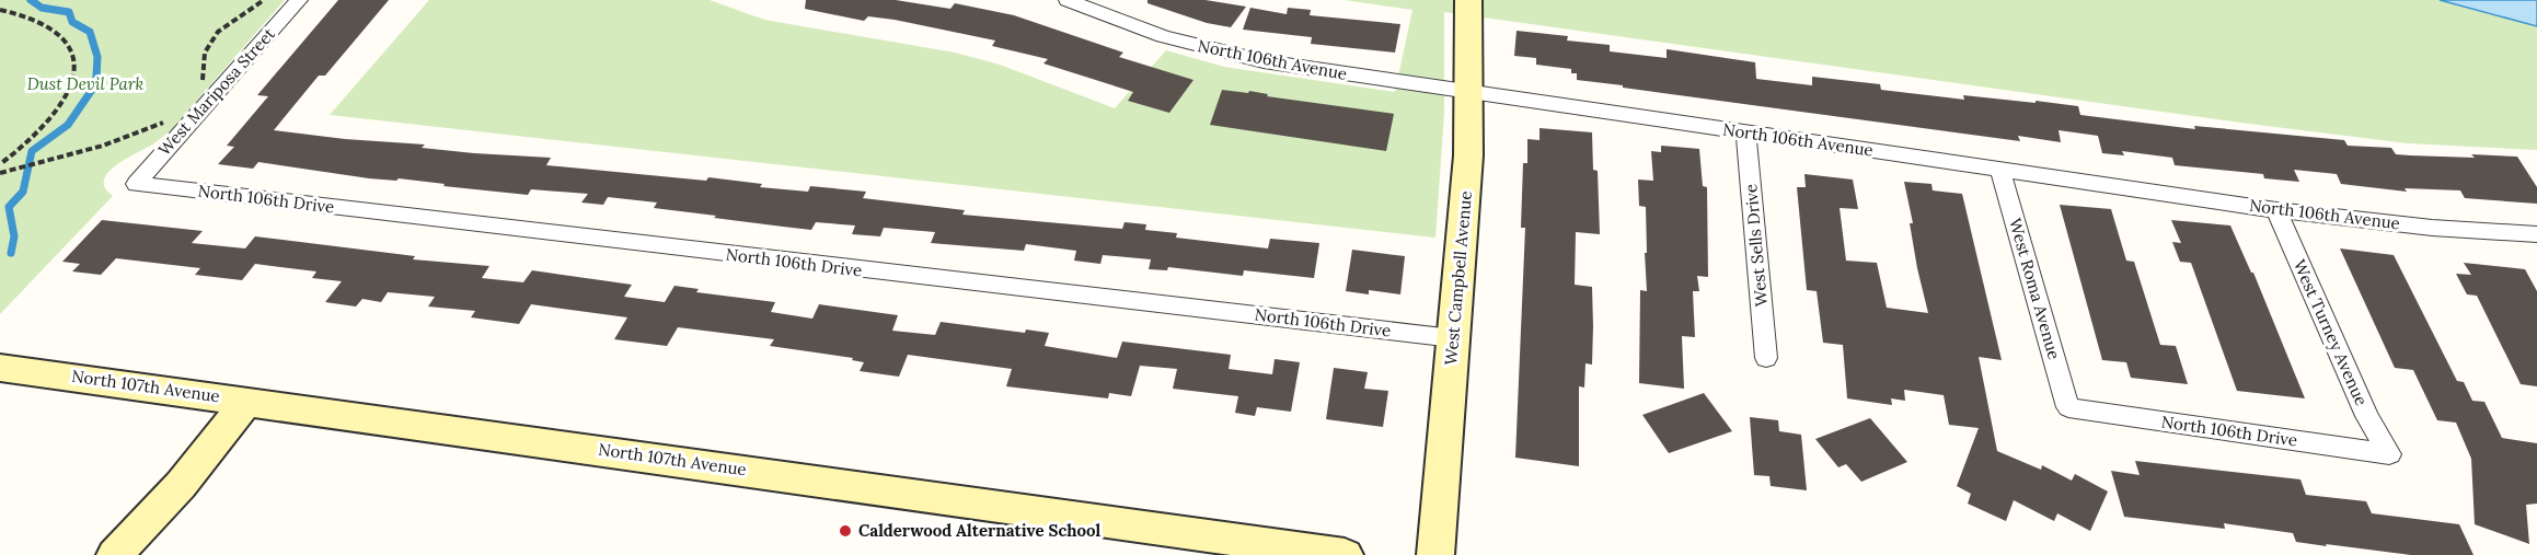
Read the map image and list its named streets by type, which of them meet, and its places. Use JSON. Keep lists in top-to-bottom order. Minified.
{"streets":{"main road":["West Campbell Avenue","North 107th Avenue"],"street":["North 106th Avenue","West Mariposa Street","North 106th Drive","West Sells Drive","West Roma Avenue","West Turney Avenue"]},"crossings":[["North 106th Avenue","West Sells Drive"],["North 106th Avenue","West Campbell Avenue"],["North 106th Avenue","West Roma Avenue"],["North 106th Avenue","West Turney Avenue"],["West Mariposa Street","North 106th Drive"],["North 106th Drive","West Campbell Avenue"],["North 106th Drive","West Roma Avenue"],["North 106th Drive","West Turney Avenue"]],"parks":["Dust Devil Park"],"places":["Calderwood Alternative School"]}
